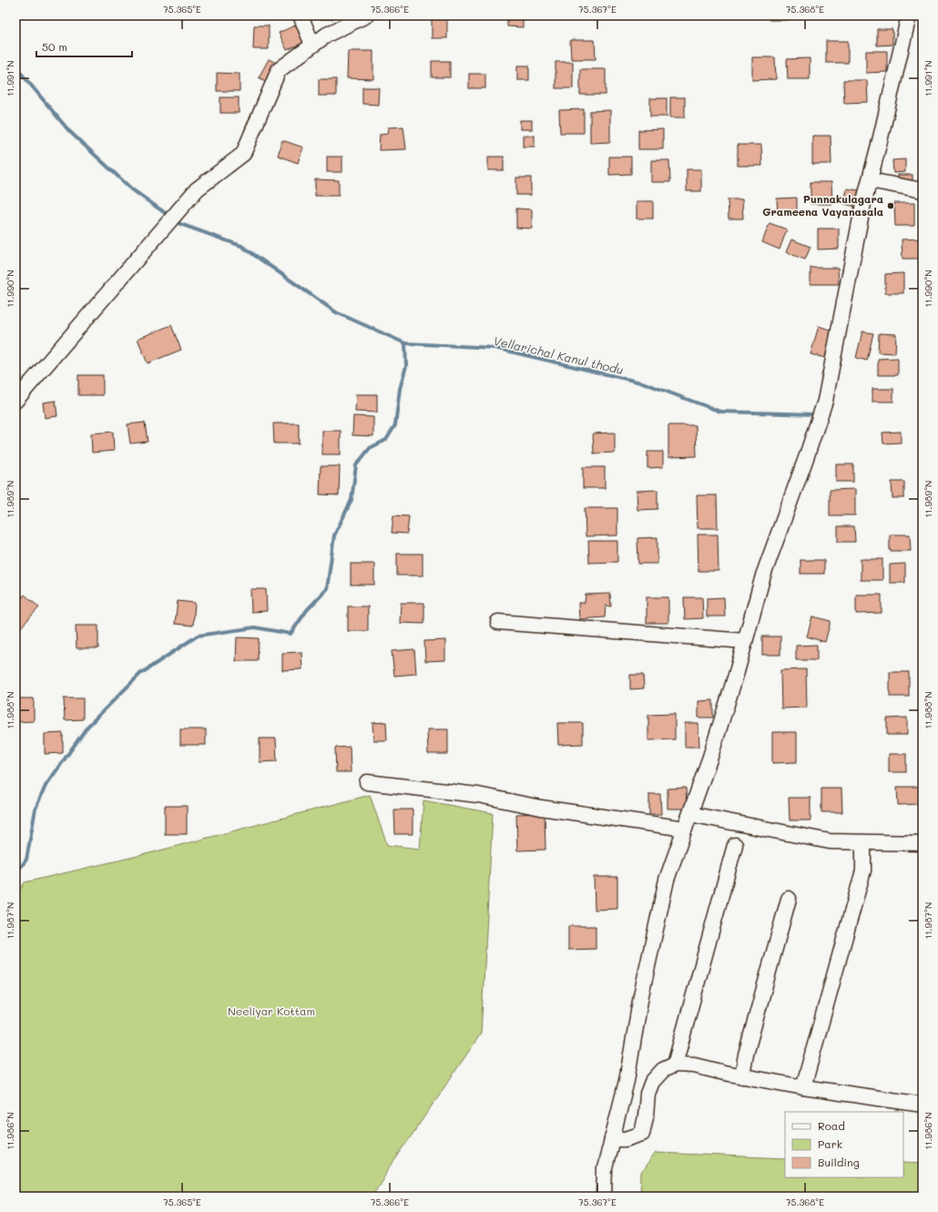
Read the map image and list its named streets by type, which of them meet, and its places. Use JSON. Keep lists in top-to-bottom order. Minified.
{"water":["Vellarichal Kanul thodu"],"parks":["Neeliyar Kottam"],"places":["Punnakulagara Grameena Vayanasala"],"legend":["Road","Park","Building"],"scale_bar":"50 m","coordinates":["75.365°E","75.366°E","75.367°E","75.368°E","11.991°N","11.990°N","11.989°N","11.988°N","11.987°N","11.986°N"]}
